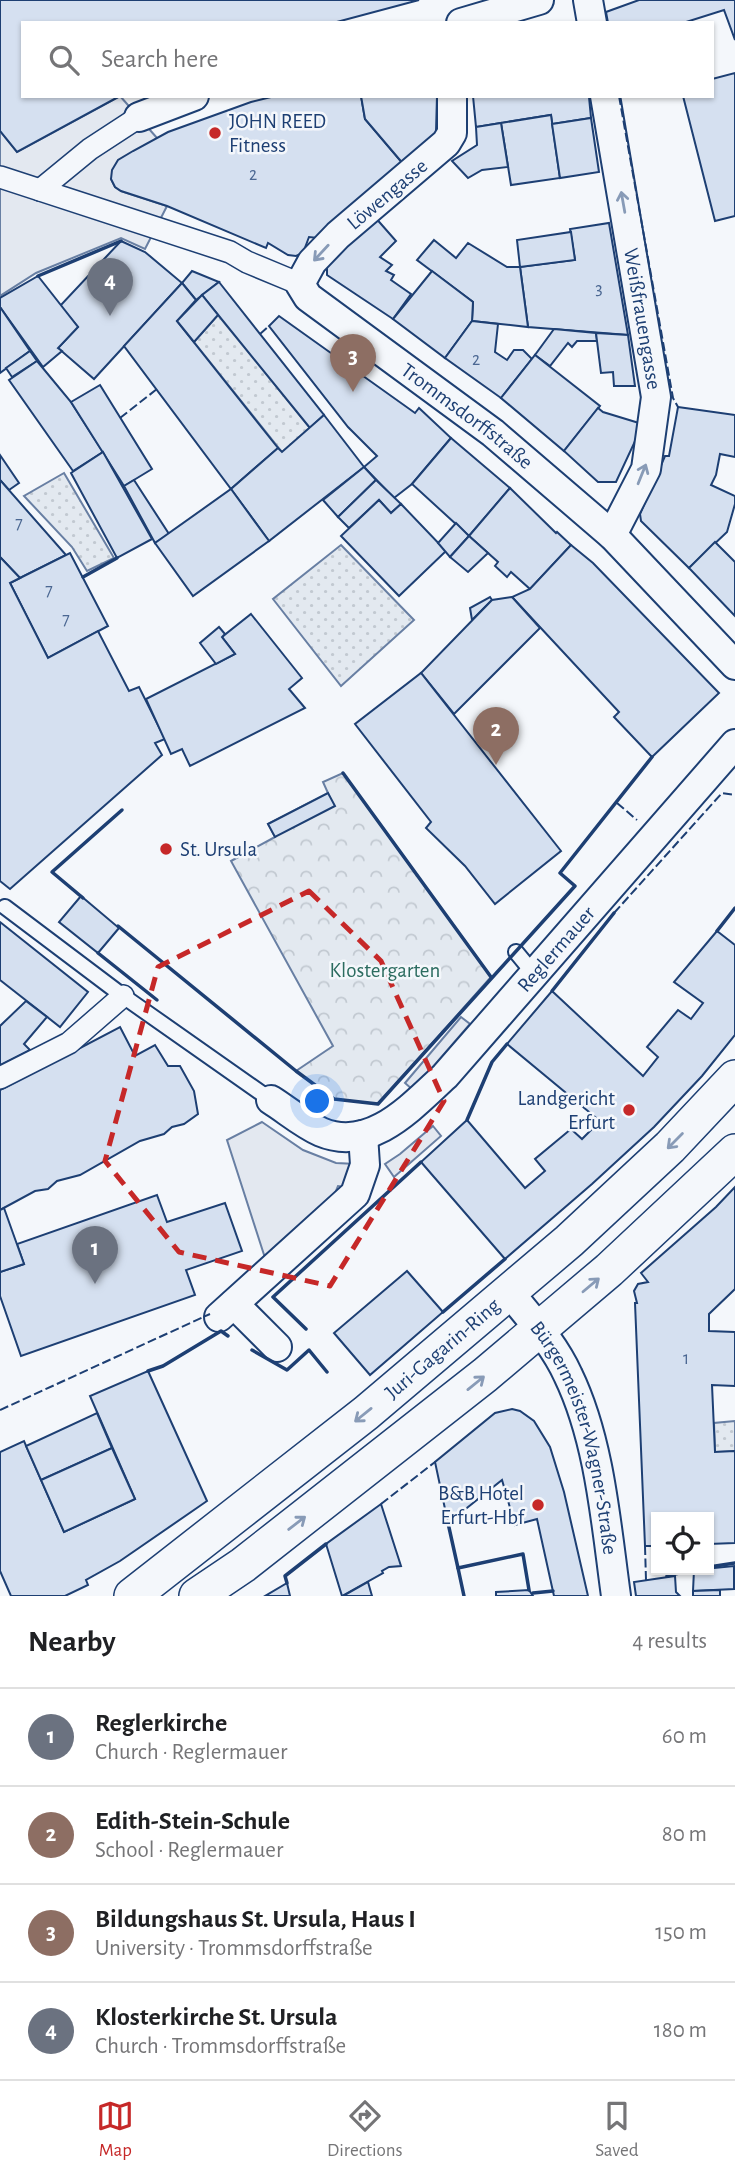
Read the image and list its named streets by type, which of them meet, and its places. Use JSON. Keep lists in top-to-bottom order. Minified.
{"streets":{"street":["Löwengasse","Weißfrauengasse","Trommsdorffstraße","Reglermauer","Juri-Gagarin-Ring","Bürgermeister-Wagner-Straße"]},"crossings":[["Löwengasse","Trommsdorffstraße"],["Weißfrauengasse","Trommsdorffstraße"],["Juri-Gagarin-Ring","Bürgermeister-Wagner-Straße"]],"one_way":["Löwengasse","Weißfrauengasse"],"parks":["Klostergarten"],"places":["JOHN REED Fitness","St. Ursula","Landgericht Erfurt","B&B Hotel Erfurt-Hbf"],"house_numbers":["2","3","2","7","7","7","1"],"page":{"search":"Search here","pins":["4","3","2","1"],"heading":["Nearby","4 results"],"list":[{"mark":"1","name":"Reglerkirche","note":"Church · Reglermauer","value":"60 m"},{"mark":"2","name":"Edith-Stein-Schule","note":"School · Reglermauer","value":"80 m"},{"mark":"3","name":"Bildungshaus St. Ursula, Haus I","note":"University · Trommsdorffstraße","value":"150 m"},{"mark":"4","name":"Klosterkirche St. Ursula","note":"Church · Trommsdorffstraße","value":"180 m"}],"nav":["Map","Directions","Saved"]}}
